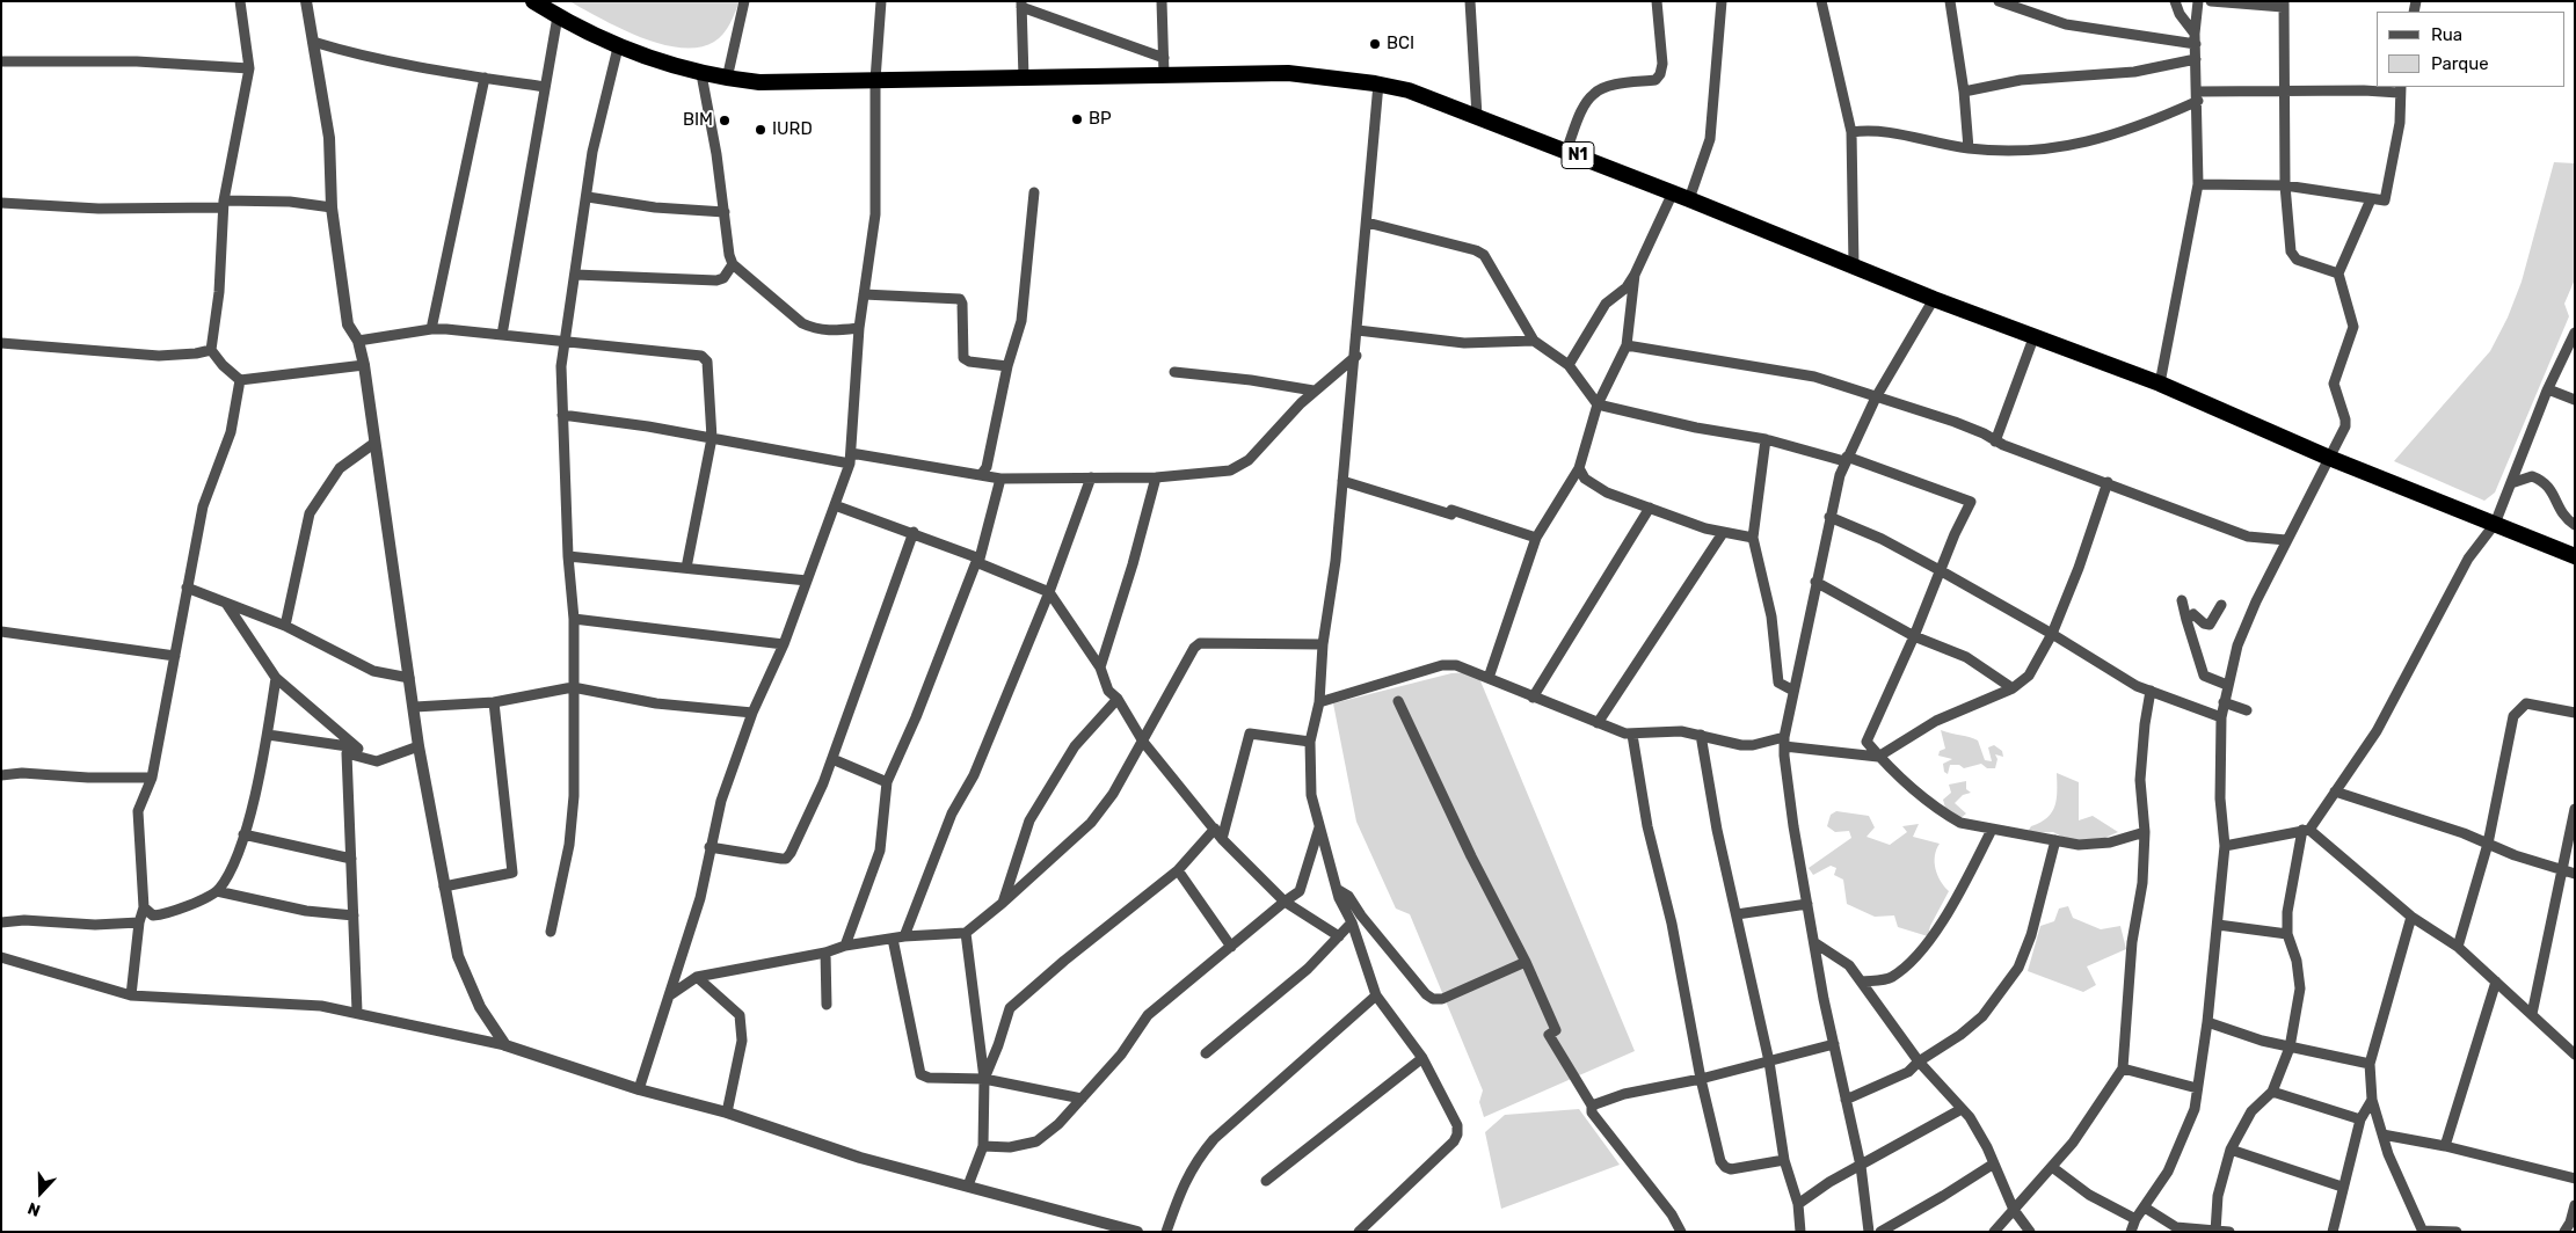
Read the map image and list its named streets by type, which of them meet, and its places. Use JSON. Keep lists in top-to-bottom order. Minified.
{"streets":{"highway":["N1"]},"places":["BCI","BP","BIM","IURD"],"legend":["Rua","Parque"],"north":"bottom"}
